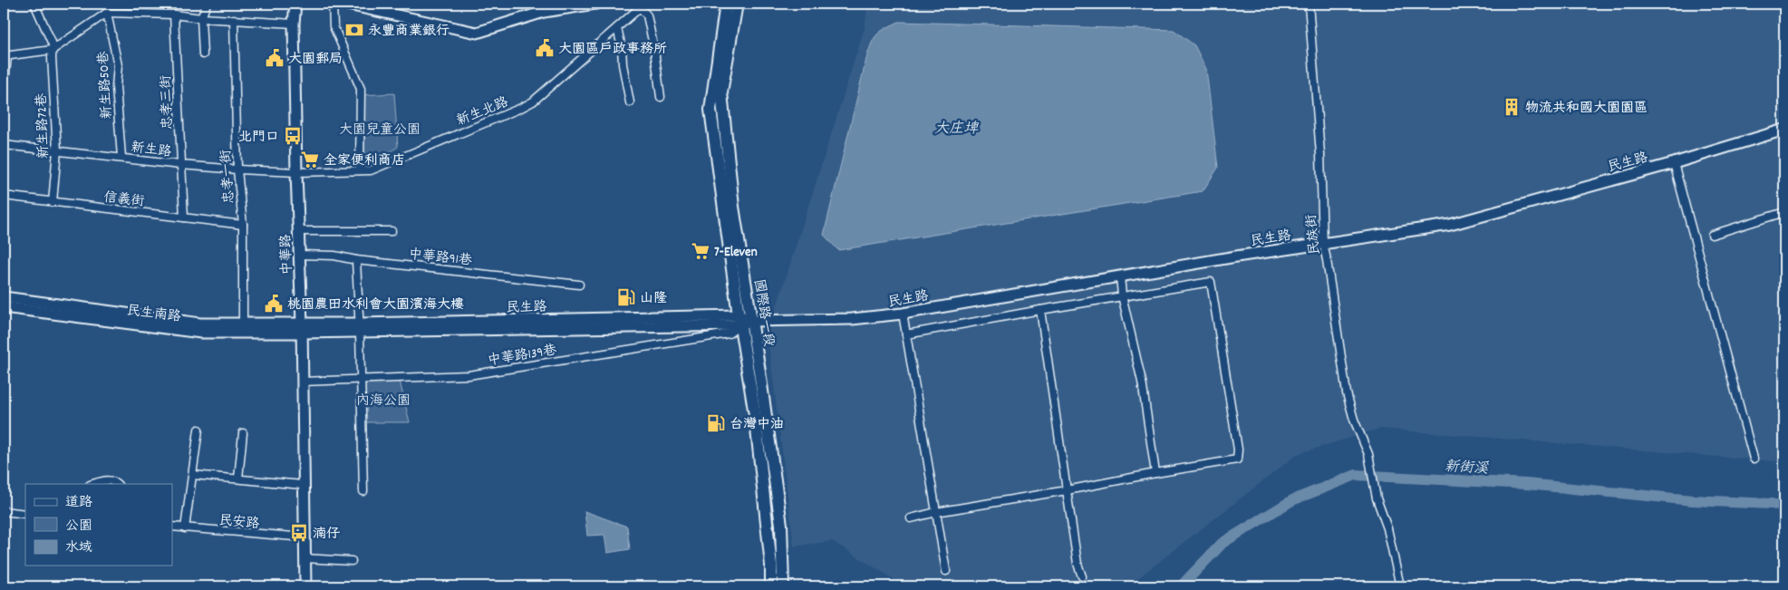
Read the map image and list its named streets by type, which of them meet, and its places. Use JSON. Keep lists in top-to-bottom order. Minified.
{"streets":{"main road":["民生路","中華路","民生南路","國際路一段"],"street":["新生路50巷","忠孝三街","新生北路","新生路72巷","新生路","忠孝一街","信義街","民族街","中華路91巷","中華路139巷","民安路"]},"crossings":[["新生路50巷","新生路"],["忠孝三街","新生路"],["忠孝三街","信義街"],["新生北路","新生路"],["新生北路","中華路"],["新生路72巷","新生路"],["新生路72巷","信義街"],["新生路","忠孝一街"],["新生路","中華路"],["民生路","民族街"],["民生路","中華路"],["民生路","民生南路"],["民生路","國際路一段"],["民生路","中華路139巷"],["忠孝一街","信義街"],["忠孝一街","民生南路"],["中華路","中華路91巷"],["中華路","民生南路"],["中華路","中華路139巷"],["中華路","民安路"],["國際路一段","中華路139巷"]],"water":["大庄埤","新街溪"],"parks":["大園兒童公園","內海公園"],"places":{"bank":["永豐商業銀行"],"public building":["大園區戶政事務所","大園郵局","桃園農田水利會大園濱海大樓"],"building":["物流共和國大園園區"],"bus stop":["北門口","湳仔"],"supermarket":["全家便利商店","7-Eleven"],"fuel station":["山隆","台灣中油"]},"legend":["道路","公園","水域"]}
